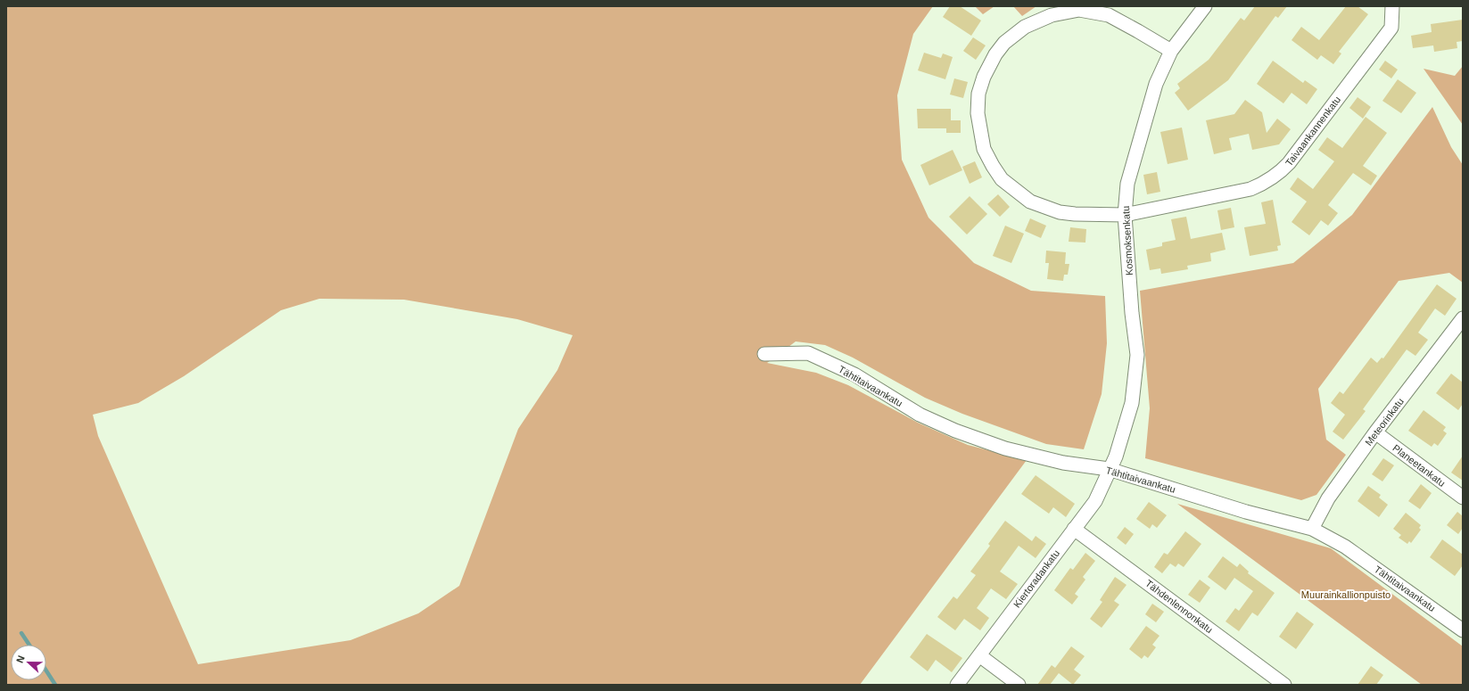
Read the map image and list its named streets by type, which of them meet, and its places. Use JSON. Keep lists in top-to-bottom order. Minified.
{"streets":{"street":["Taivaankannenkatu","Kosmoksenkatu","Tähtitaivaankatu","Meteorinkatu","Planeetankatu","Kiertoradankatu","Tähdenlennonkatu"]},"crossings":[["Taivaankannenkatu","Kosmoksenkatu"],["Kosmoksenkatu","Tähtitaivaankatu"],["Kosmoksenkatu","Kiertoradankatu"],["Tähtitaivaankatu","Meteorinkatu"],["Tähtitaivaankatu","Kiertoradankatu"],["Meteorinkatu","Planeetankatu"],["Kiertoradankatu","Tähdenlennonkatu"]],"parks":["Muurainkallionpuisto"],"north":"left"}
